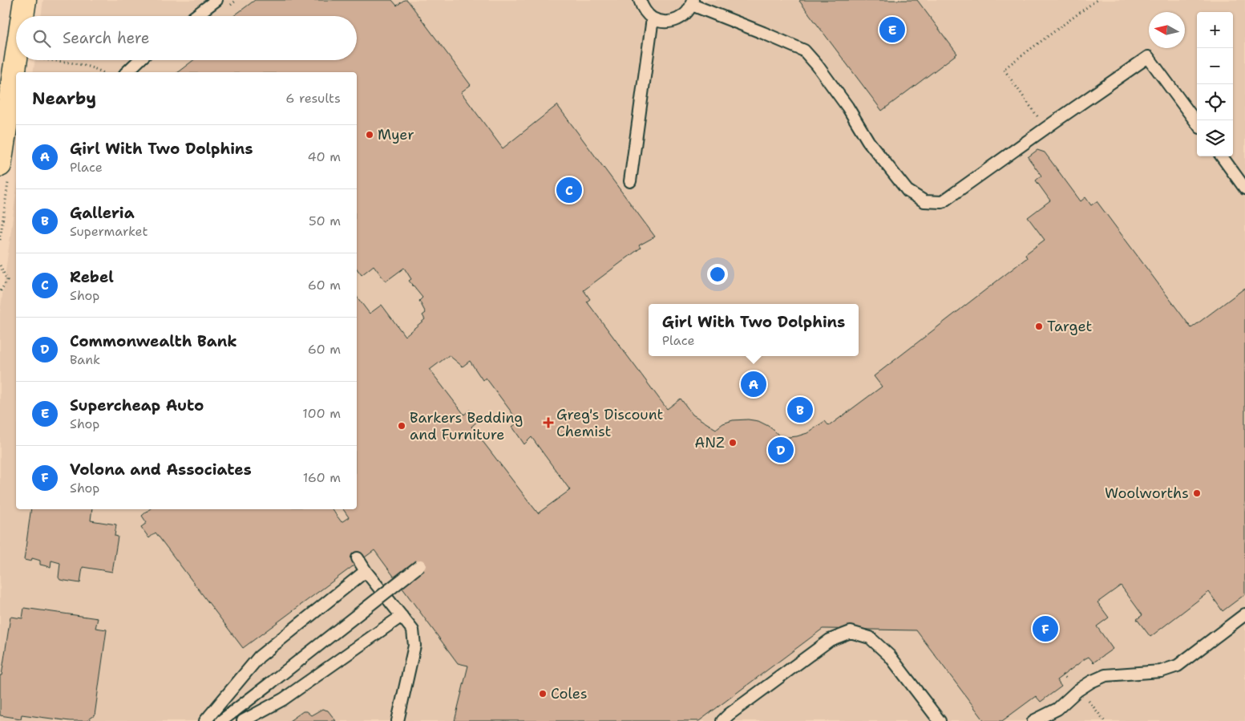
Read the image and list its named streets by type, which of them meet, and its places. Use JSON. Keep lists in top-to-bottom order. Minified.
{"places":{"other":["Myer","Target","Barkers Bedding and Furniture","ANZ","Woolworths","Coles"],"health":["Greg's Discount Chemist"]},"north":"left","page":{"map_buttons":["+","−"],"pins":["E","C","A","B","D","F"],"search":"Search here","heading":["Nearby","6 results"],"list":[{"mark":"A","name":"Girl With Two Dolphins","note":"Place","value":"40 m"},{"mark":"B","name":"Galleria","note":"Supermarket","value":"50 m"},{"mark":"C","name":"Rebel","note":"Shop","value":"60 m"},{"mark":"D","name":"Commonwealth Bank","note":"Bank","value":"60 m"},{"mark":"E","name":"Supercheap Auto","note":"Shop","value":"100 m"},{"mark":"F","name":"Volona and Associates","note":"Shop","value":"160 m"}],"popup":["Girl With Two Dolphins","Place"]}}
